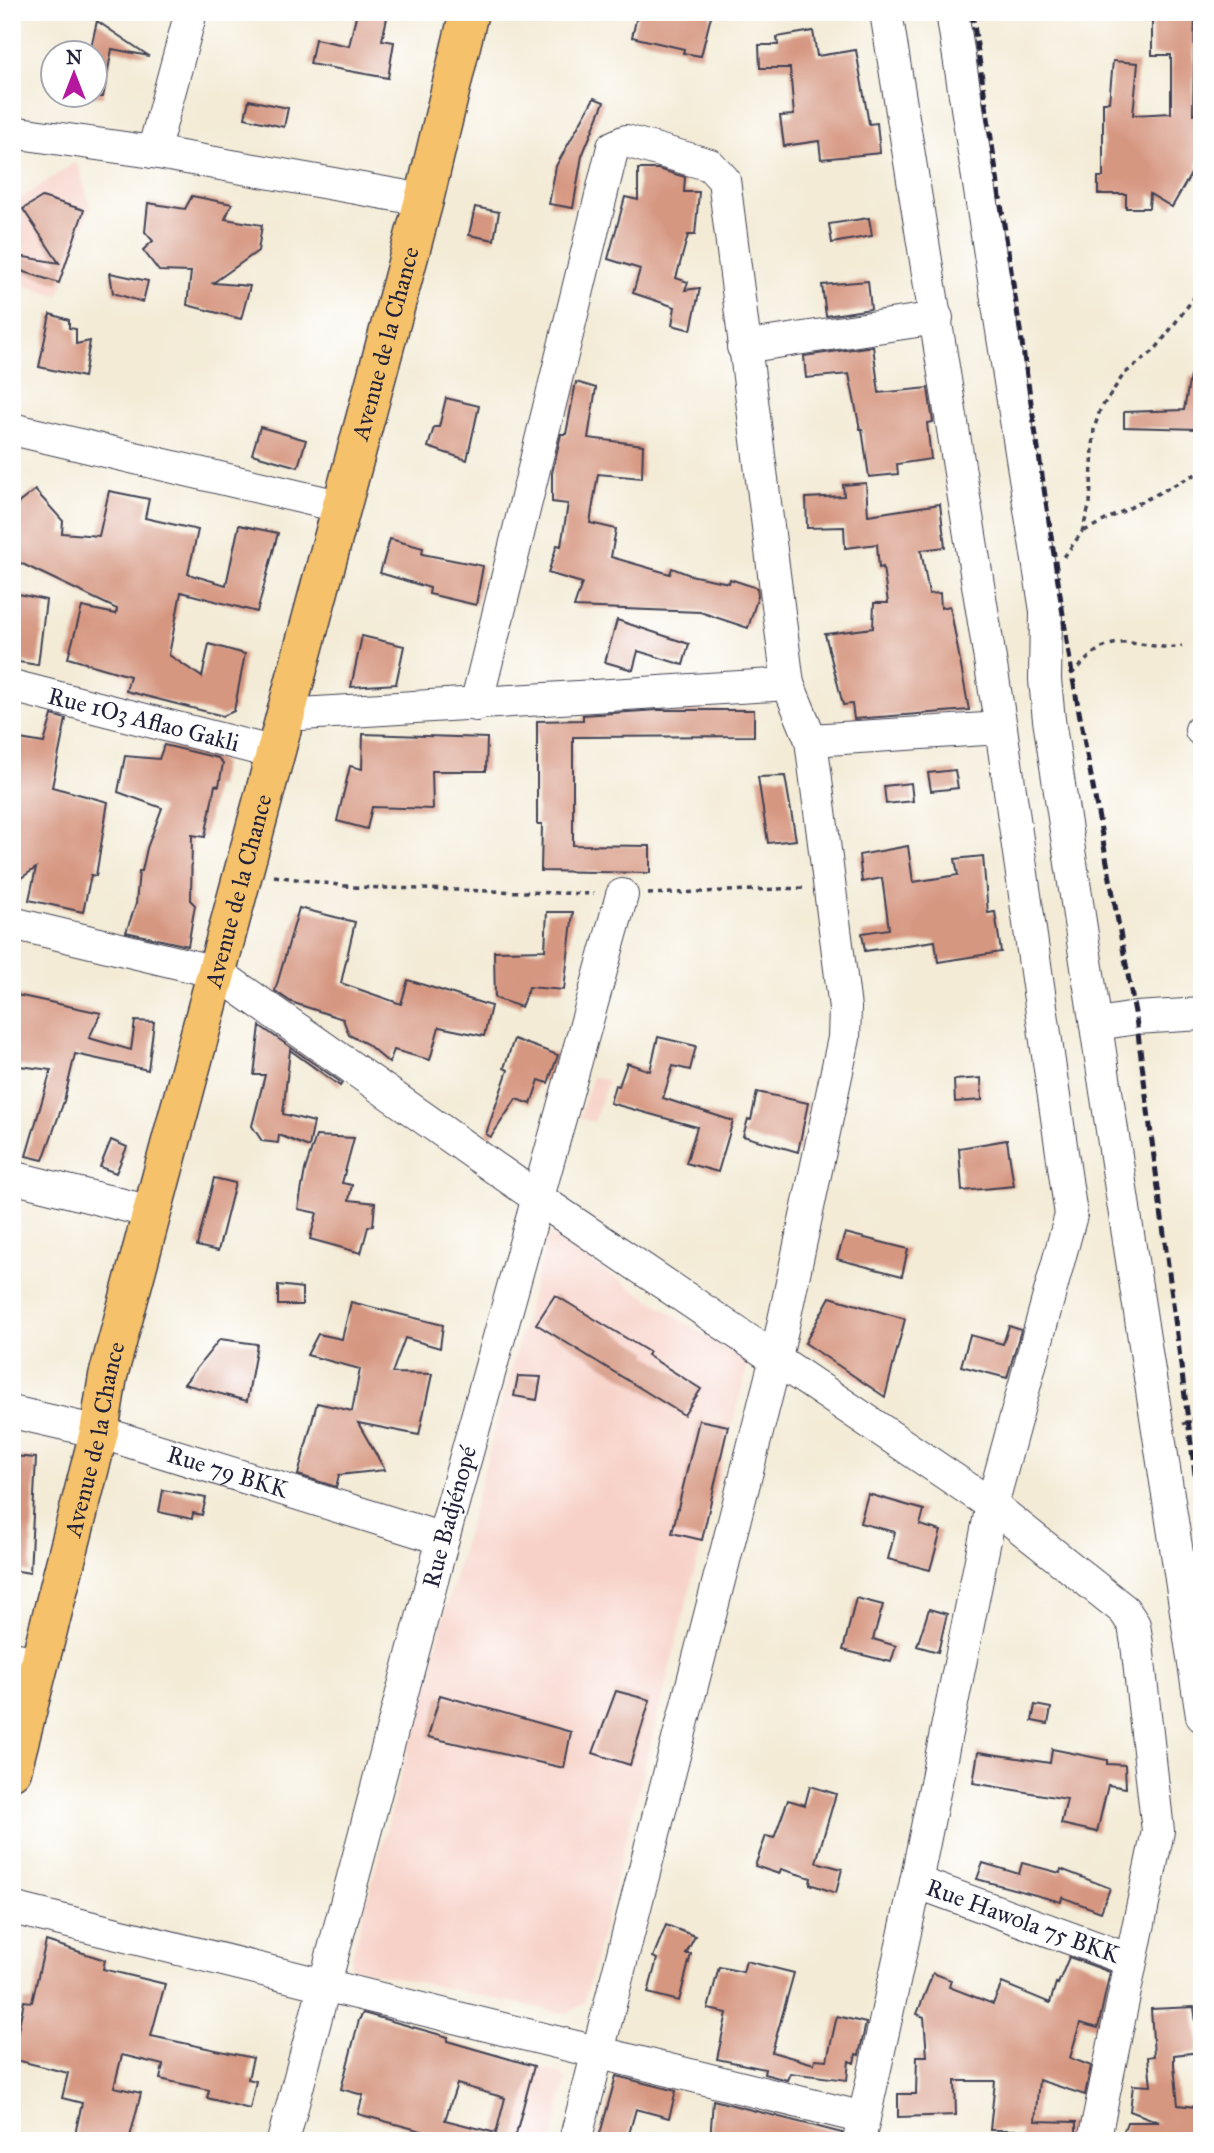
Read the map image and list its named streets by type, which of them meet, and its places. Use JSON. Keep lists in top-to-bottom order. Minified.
{"streets":{"main road":["Avenue de la Chance"],"street":["Rue 1O3 Aflao Gakli","Rue 79 BKK","Rue Badjénopé","Rue Hawola 75 BKK"]},"crossings":[["Avenue de la Chance","Rue 1O3 Aflao Gakli"],["Avenue de la Chance","Rue 79 BKK"],["Rue 79 BKK","Rue Badjénopé"]],"north":"top"}
